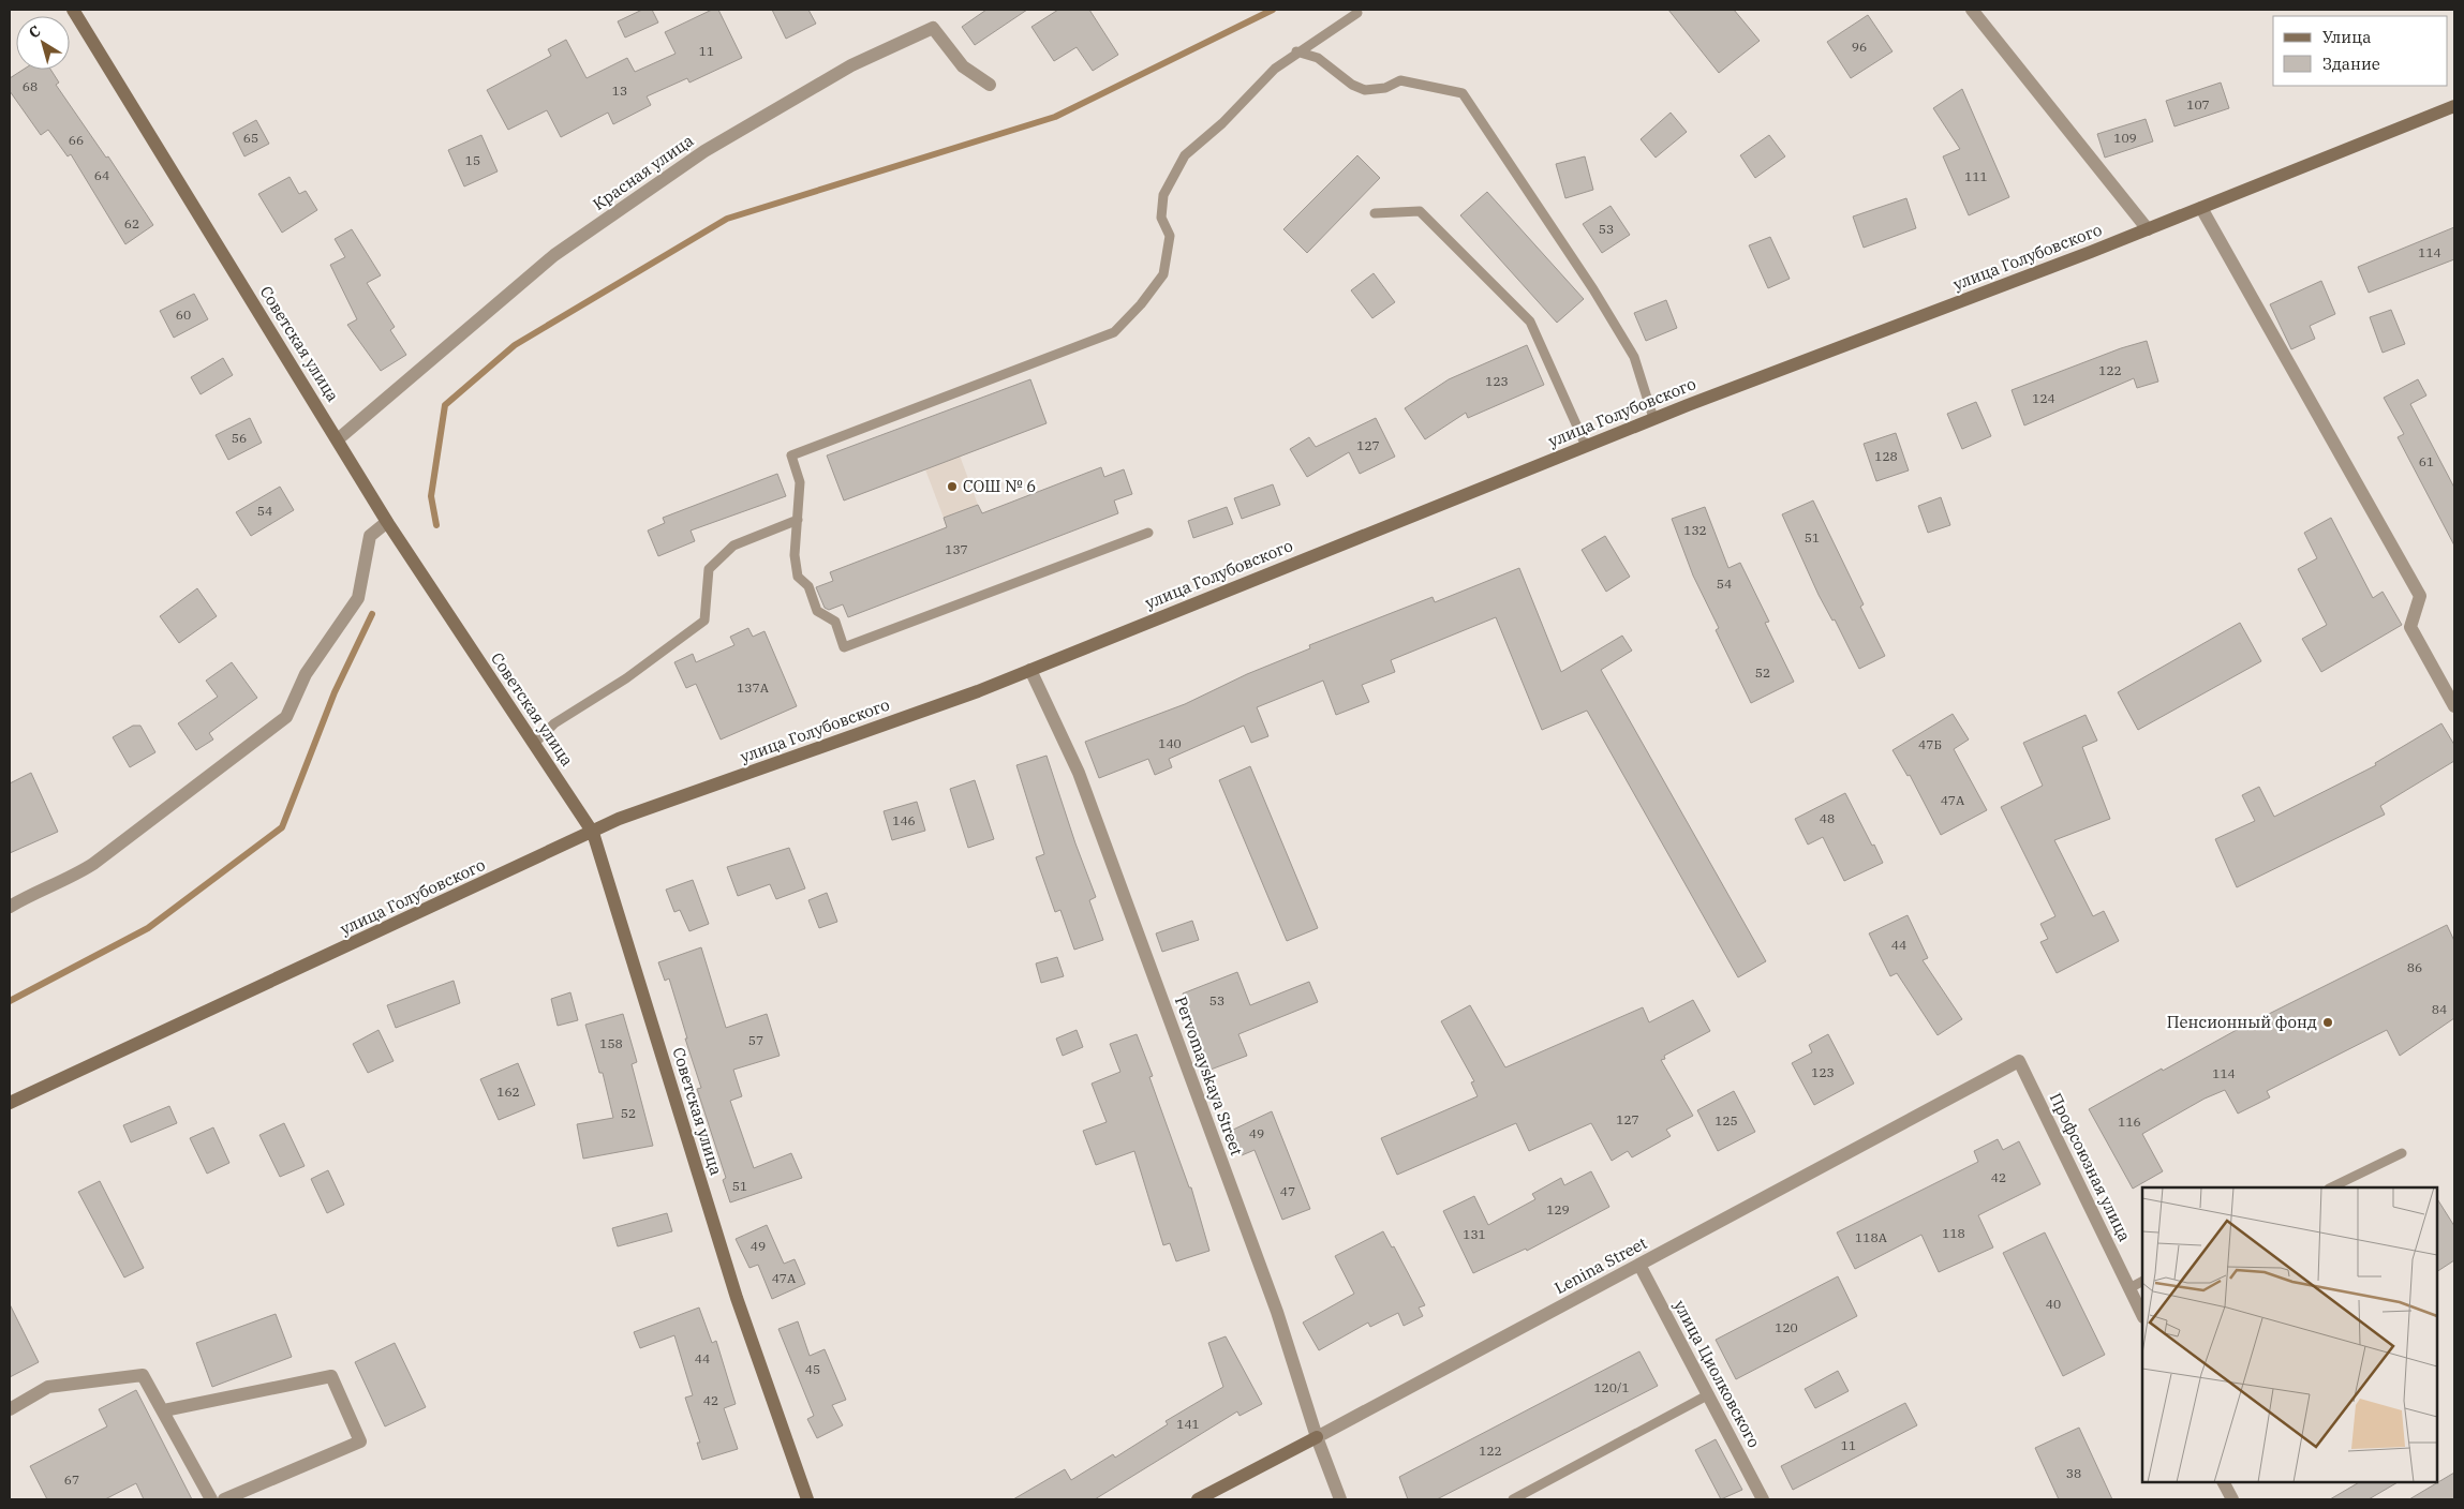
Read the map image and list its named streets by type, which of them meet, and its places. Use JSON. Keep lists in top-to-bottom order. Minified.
{"streets":{"street":["Красная улица","улица Голубовского","Советская улица","Pervomayskaya Street","Профсоюзная улица","Lenina Street","улица Циолковского"]},"crossings":[["Красная улица","Советская улица"],["улица Голубовского","Советская улица"],["улица Голубовского","Pervomayskaya Street"],["Pervomayskaya Street","Lenina Street"],["Профсоюзная улица","Lenina Street"],["Lenina Street","улица Циолковского"]],"places":["СОШ № 6","Пенсионный фонд"],"house_numbers":["96","11","68","13","107","65","109","66","15","64","111","62","53","114","60","122","123","124","56","127","128","61","54","132","51","137","54","52","137А","140","47Б","47А","48","146","44","86","53","84","57","158","123","114","162","52","127","125","116","49","42","51","47","129","118","131","118А","49","47А","40","120","44","45","120/1","42","141","11","122","38","67"],"legend":["Улица","Здание"],"north":"top left"}
